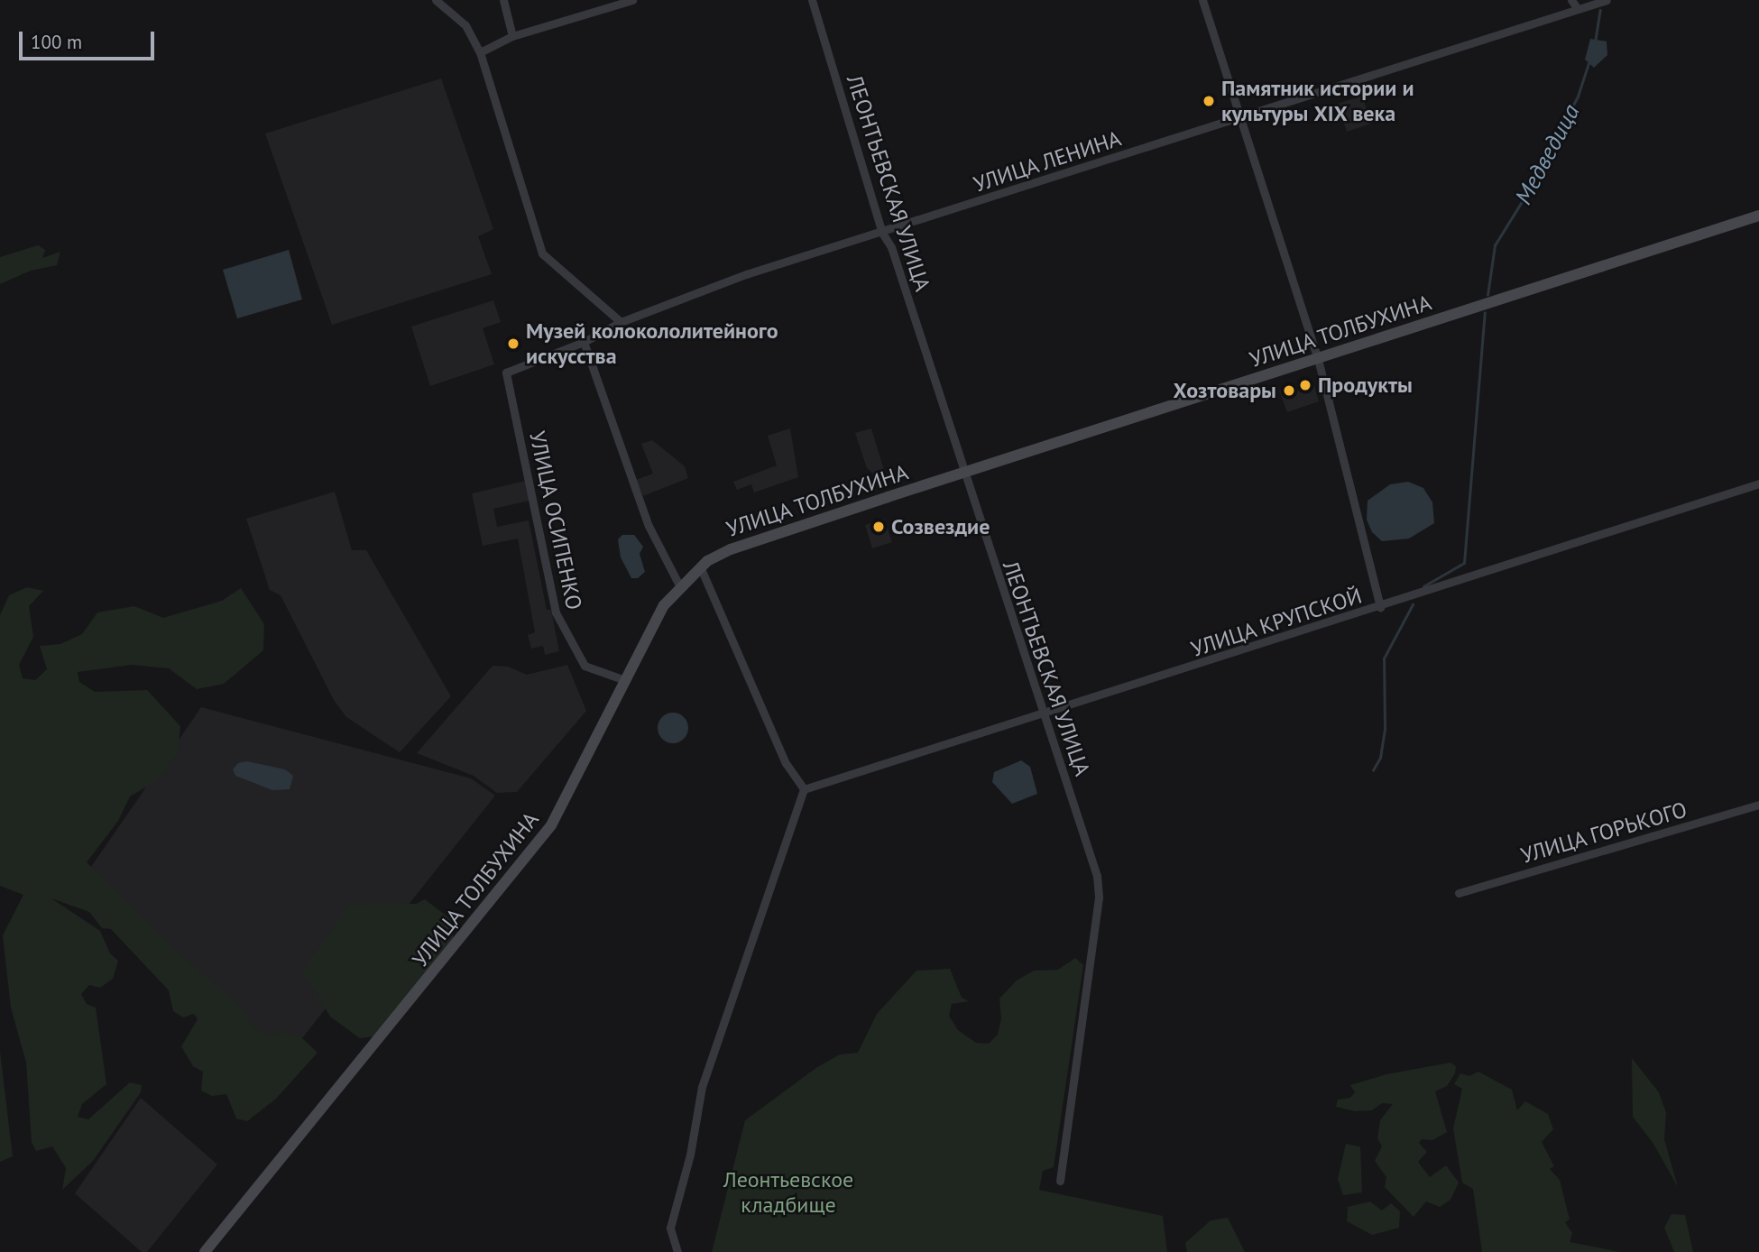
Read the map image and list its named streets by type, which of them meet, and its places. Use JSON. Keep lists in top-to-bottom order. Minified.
{"streets":{"main road":["УЛИЦА ТОЛБУХИНА"],"street":["УЛИЦА ЛЕНИНА","ЛЕОНТЬЕВСКАЯ УЛИЦА","УЛИЦА ОСИПЕНКО","УЛИЦА КРУПСКОЙ","УЛИЦА ГОРЬКОГО"]},"crossings":[["УЛИЦА ЛЕНИНА","ЛЕОНТЬЕВСКАЯ УЛИЦА"],["УЛИЦА ЛЕНИНА","УЛИЦА ОСИПЕНКО"],["ЛЕОНТЬЕВСКАЯ УЛИЦА","УЛИЦА ТОЛБУХИНА"],["ЛЕОНТЬЕВСКАЯ УЛИЦА","УЛИЦА КРУПСКОЙ"],["УЛИЦА ТОЛБУХИНА","УЛИЦА ОСИПЕНКО"]],"water":["Медведица"],"parks":["Леонтьевское кладбище"],"places":["Памятник истории и культуры XIX века","Музей колокололитейного искусства","Продукты","Хозтовары","Созвездие"],"scale_bar":"100 m"}
